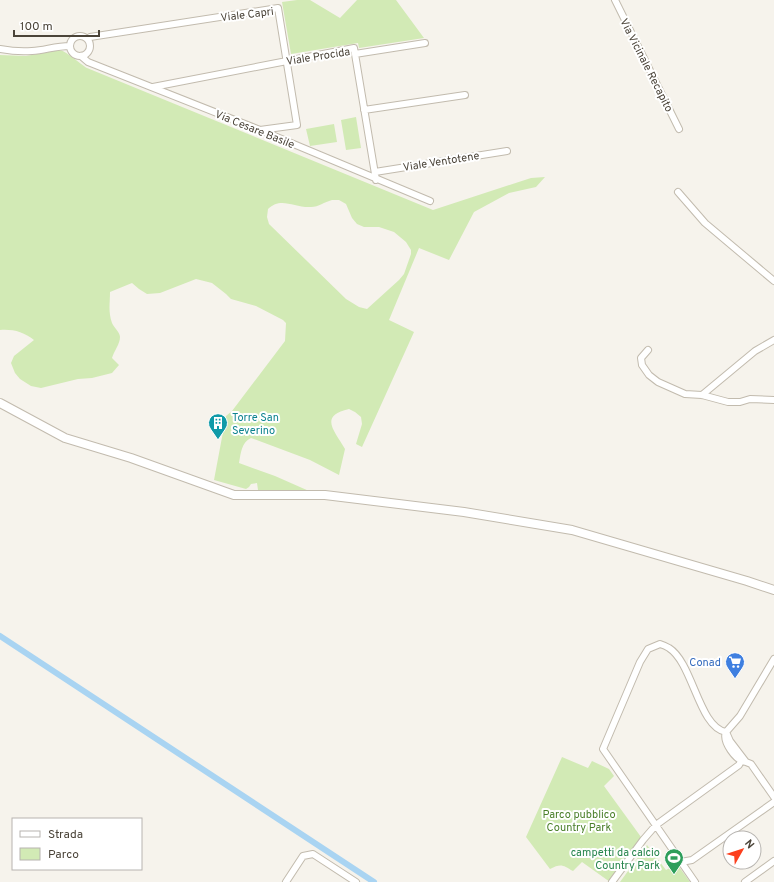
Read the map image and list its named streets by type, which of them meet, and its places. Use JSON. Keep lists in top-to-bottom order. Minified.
{"streets":{"street":["Viale Capri","Viale Procida","Via Vicinale Recapito","Via Cesare Basile","Viale Ventotene"]},"crossings":[["Viale Capri","Viale Procida"],["Viale Capri","Via Cesare Basile"],["Viale Procida","Via Cesare Basile"],["Viale Procida","Viale Ventotene"]],"parks":["Parco pubblico Country Park"],"places":{"building":["Torre San Severino"],"supermarket":["Conad"],"sports":["campetti da calcio Country Park"]},"legend":["Strada","Parco"],"scale_bar":"100 m","north":"top right"}
